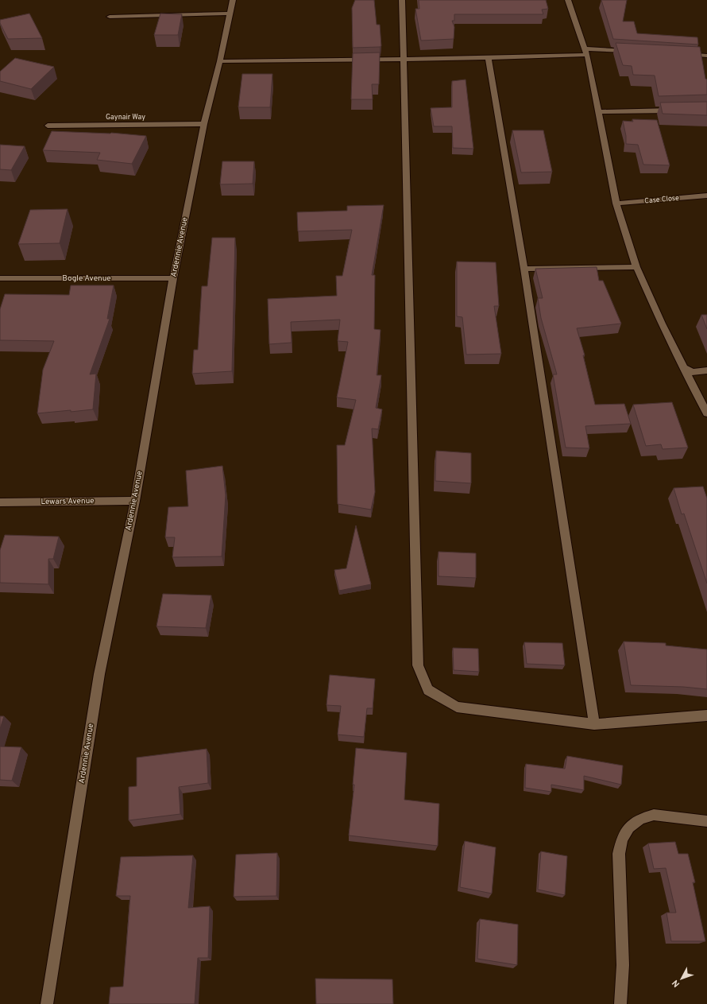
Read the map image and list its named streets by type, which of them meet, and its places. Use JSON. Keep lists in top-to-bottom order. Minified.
{"streets":{"street":["Gaynair Way","Case Close","Ardennie Avenue","Bogle Avenue","Lewars Avenue"]},"crossings":[["Gaynair Way","Ardennie Avenue"],["Ardennie Avenue","Bogle Avenue"],["Ardennie Avenue","Lewars Avenue"]],"north":"bottom left"}
